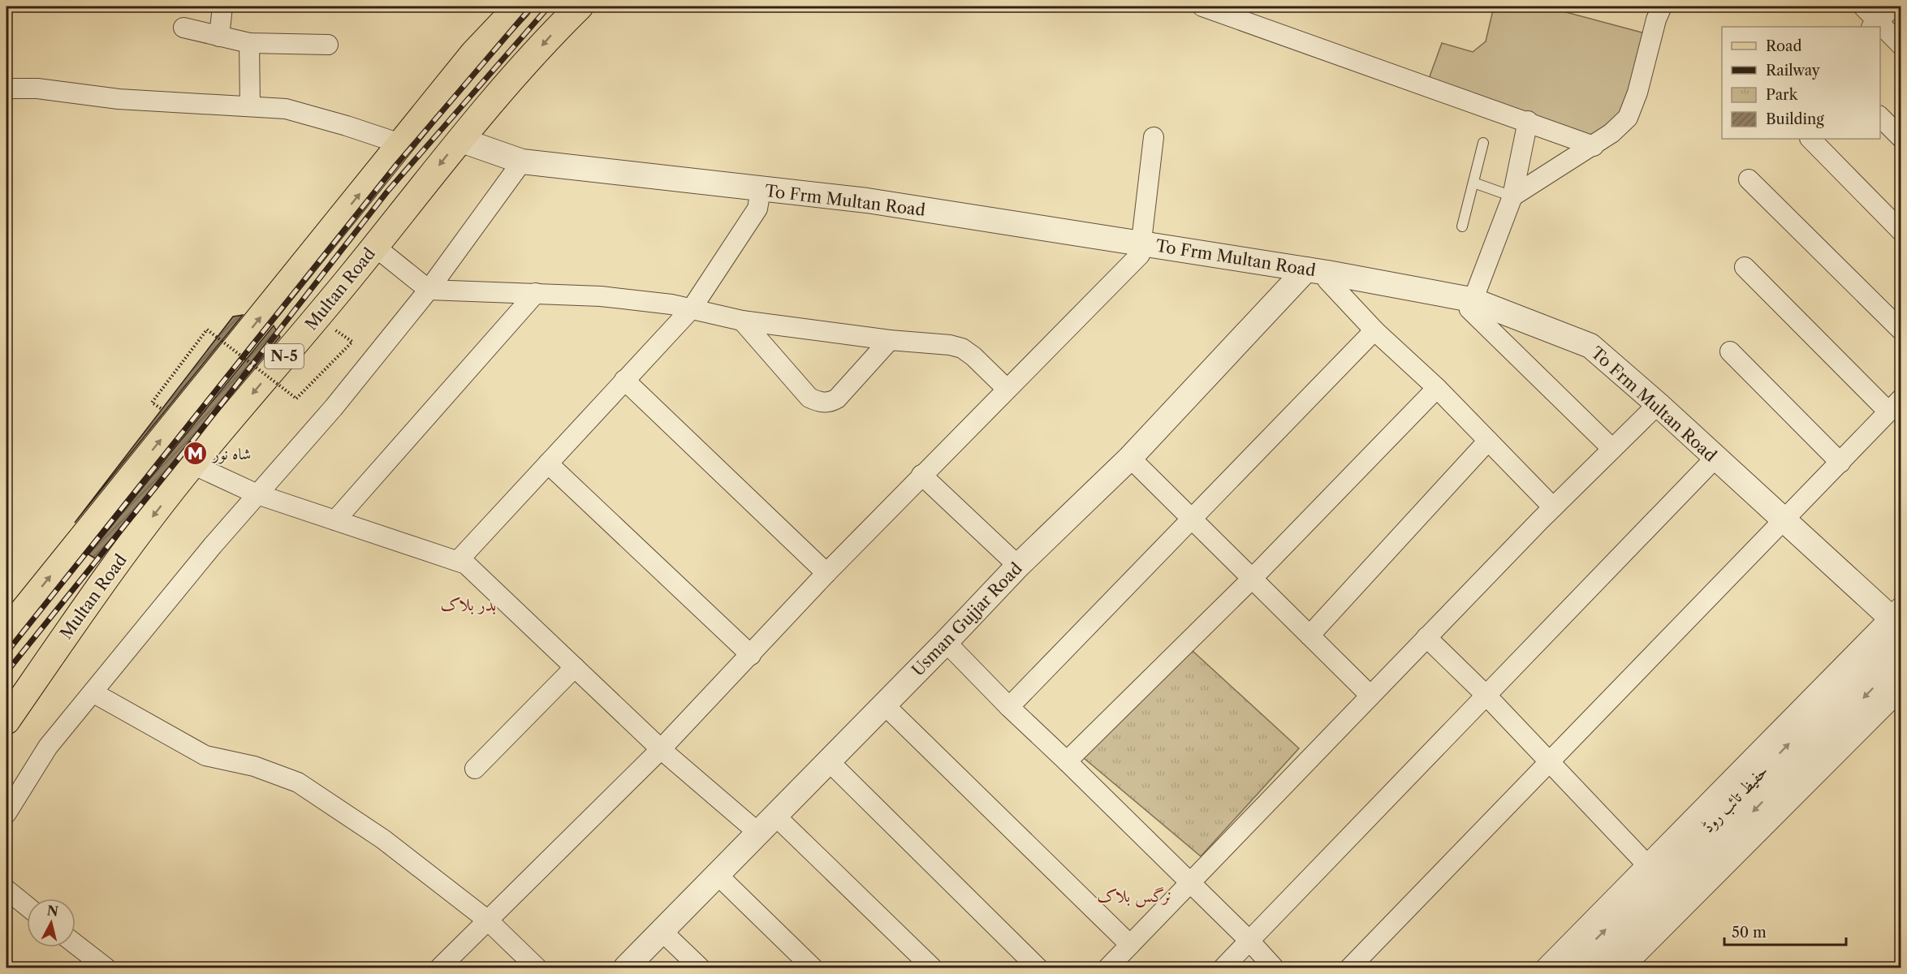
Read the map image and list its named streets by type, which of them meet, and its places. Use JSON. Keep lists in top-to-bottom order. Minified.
{"streets":{"main road":["Multan Road","N-5"],"street":["To Frm Multan Road","Usman Gujjar Road","حفیظ تائب روڈ"]},"crossings":[["To Frm Multan Road","Multan Road"],["To Frm Multan Road","Usman Gujjar Road"],["To Frm Multan Road","حفیظ تائب روڈ"]],"districts":["بدر بلاک","نرگس بلاک"],"places":{"metro station":["شاہ نور"]},"legend":["Road","Railway","Park","Building"],"scale_bar":"50 m","north":"top"}
